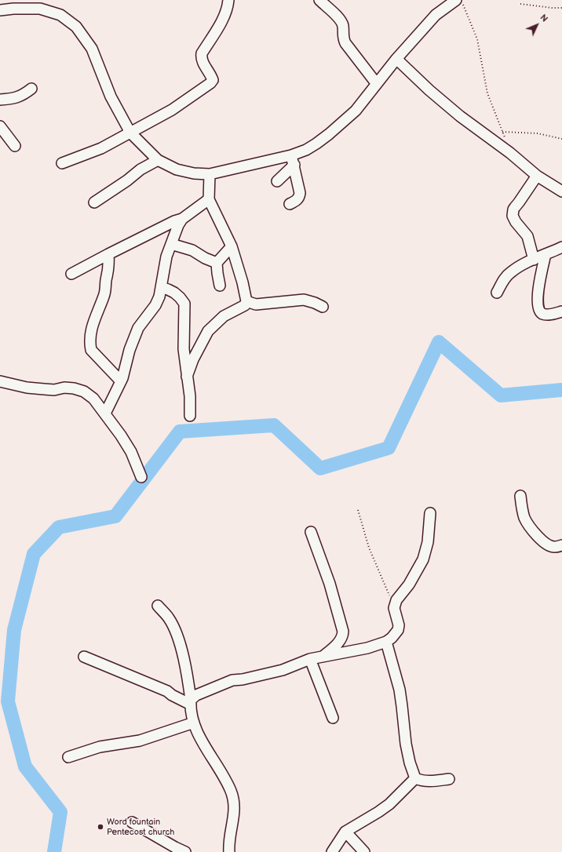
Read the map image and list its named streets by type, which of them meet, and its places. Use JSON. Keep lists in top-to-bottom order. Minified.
{"places":["Word fountain Pentecost church"],"north":"top right"}
